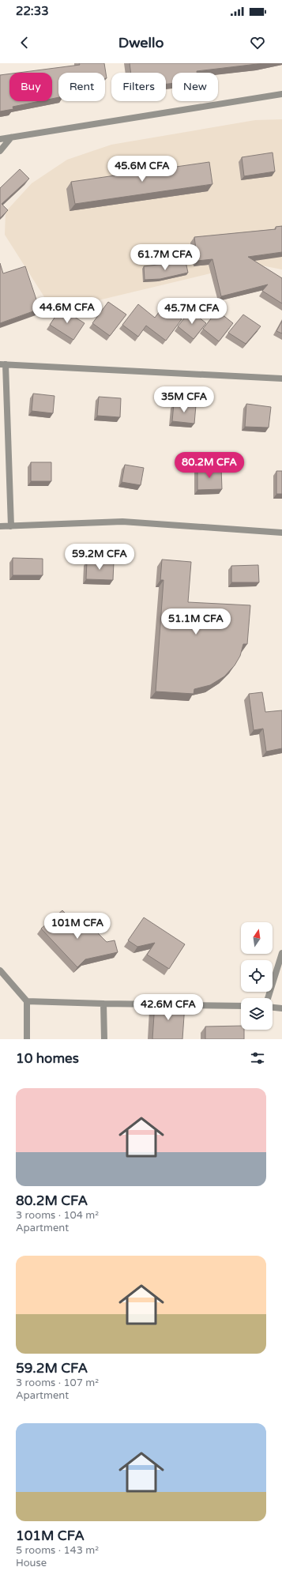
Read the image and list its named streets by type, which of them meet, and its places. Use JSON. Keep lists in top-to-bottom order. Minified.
{"north":"top","page":{"status":"22:33","header":"Dwello","chip":["Buy","Rent","Filters","New"],"price":["45.6M CFA","61.7M CFA","44.6M CFA","45.7M CFA","35M CFA","80.2M CFA","59.2M CFA","51.1M CFA","101M CFA","42.6M CFA"],"heading":"10 homes","list":[{"name":"80.2M CFA","note":"3 rooms · 104 m² · Apartment"},{"name":"59.2M CFA","note":"3 rooms · 107 m² · Apartment"},{"name":"101M CFA","note":"5 rooms · 143 m² · House"}]}}
